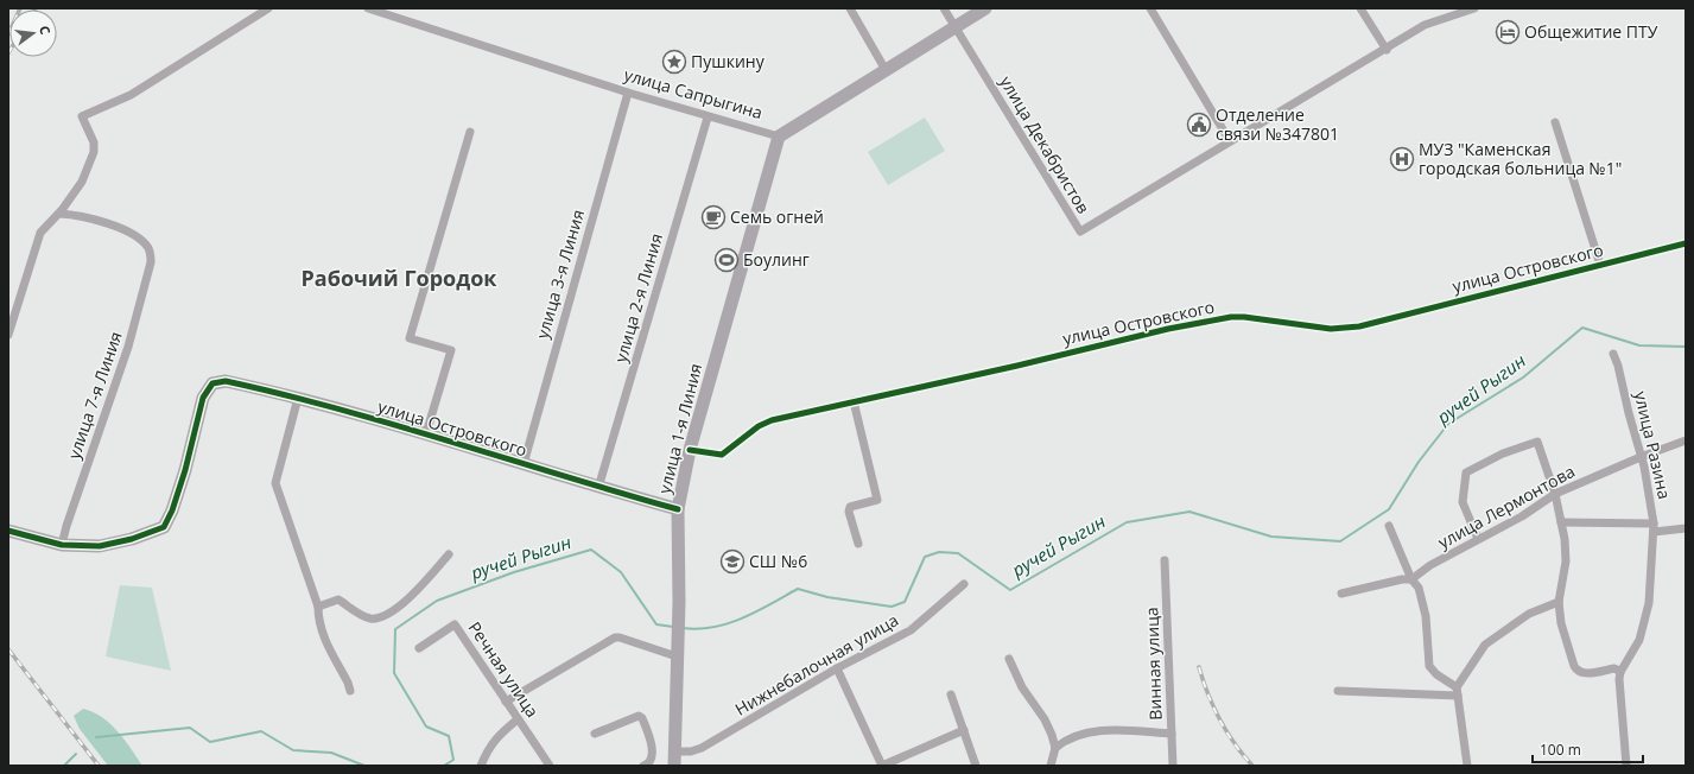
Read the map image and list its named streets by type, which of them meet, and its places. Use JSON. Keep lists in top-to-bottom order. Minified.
{"streets":{"street":["улица Сапрыгина","улица Декабристов","улица Островского","улица 3-я Линия","улица 2-я Линия","улица 7-я Линия","улица 1-я Линия","улица Разина","улица Лермонтова","Винная улица","Нижнебалочная улица","Речная улица"]},"crossings":[["улица Сапрыгина","улица Декабристов"],["улица Сапрыгина","улица 3-я Линия"],["улица Сапрыгина","улица 2-я Линия"],["улица Сапрыгина","улица 1-я Линия"],["улица Островского","улица 3-я Линия"],["улица Островского","улица 2-я Линия"],["улица Островского","улица 7-я Линия"],["улица Островского","улица 1-я Линия"],["улица 1-я Линия","Нижнебалочная улица"],["улица Разина","улица Лермонтова"]],"districts":["Рабочий Городок"],"water":["ручей Рыгин"],"places":{"hotel":["Общежитие ПТУ"],"place":["Пушкину"],"public building":["Отделение связи №347801"],"hospital":["МУЗ \"Каменская городская больница №1\""],"cafe":["Семь огней"],"sports":["Боулинг"],"school or university":["СШ №6"]},"scale_bar":"100 m","north":"right"}
